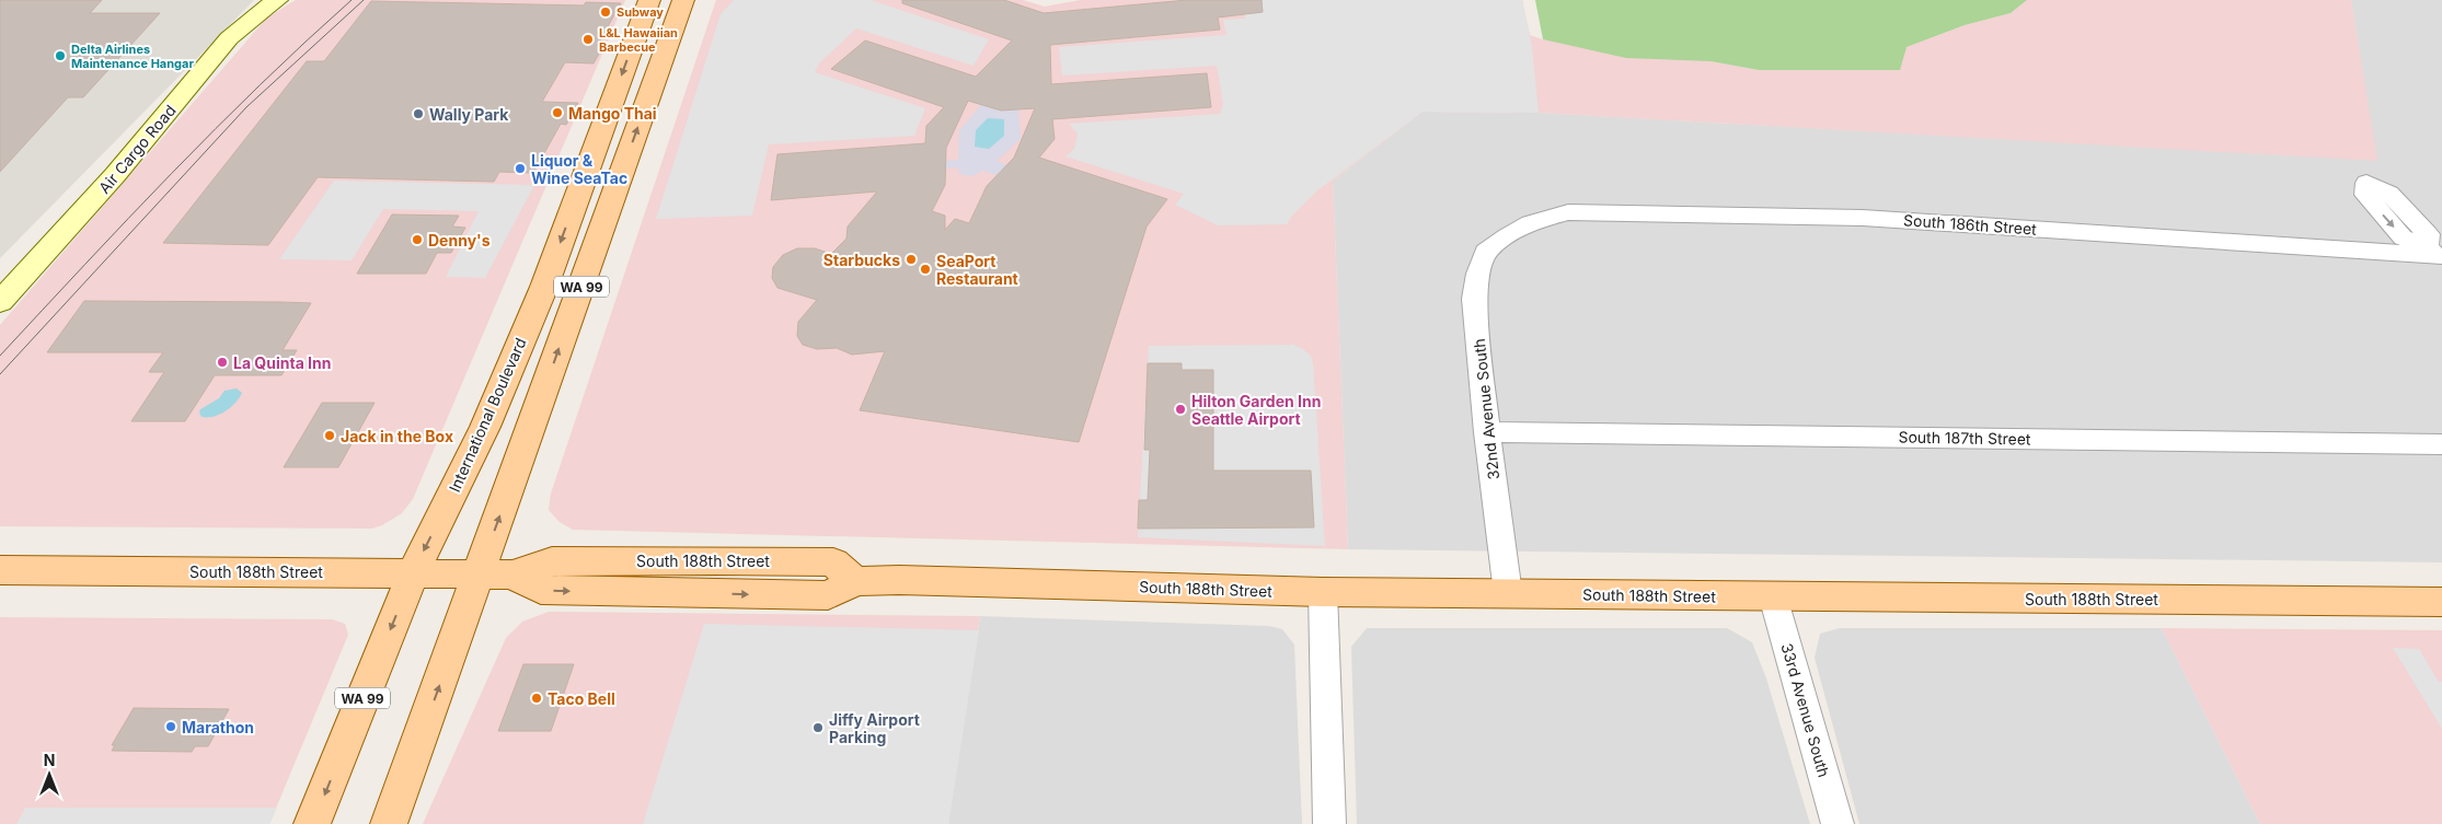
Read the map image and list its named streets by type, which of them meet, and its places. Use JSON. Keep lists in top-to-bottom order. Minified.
{"streets":{"main road":["WA 99","International Boulevard","South 188th Street"],"street":["Air Cargo Road","South 186th Street","32nd Avenue South","South 187th Street","33rd Avenue South"]},"crossings":[["South 186th Street","32nd Avenue South"],["WA 99","South 188th Street"],["32nd Avenue South","South 187th Street"],["32nd Avenue South","South 188th Street"],["International Boulevard","South 188th Street"],["South 188th Street","33rd Avenue South"]],"places":["Subway","L&L Hawaiian Barbecue","Delta Airlines Maintenance Hangar","Mango Thai","Wally Park","Liquor & Wine SeaTac","Denny's","Starbucks","SeaPort Restaurant","La Quinta Inn","Hilton Garden Inn Seattle Airport","Jack in the Box","Taco Bell","Marathon","Jiffy Airport Parking"],"north":"top"}
